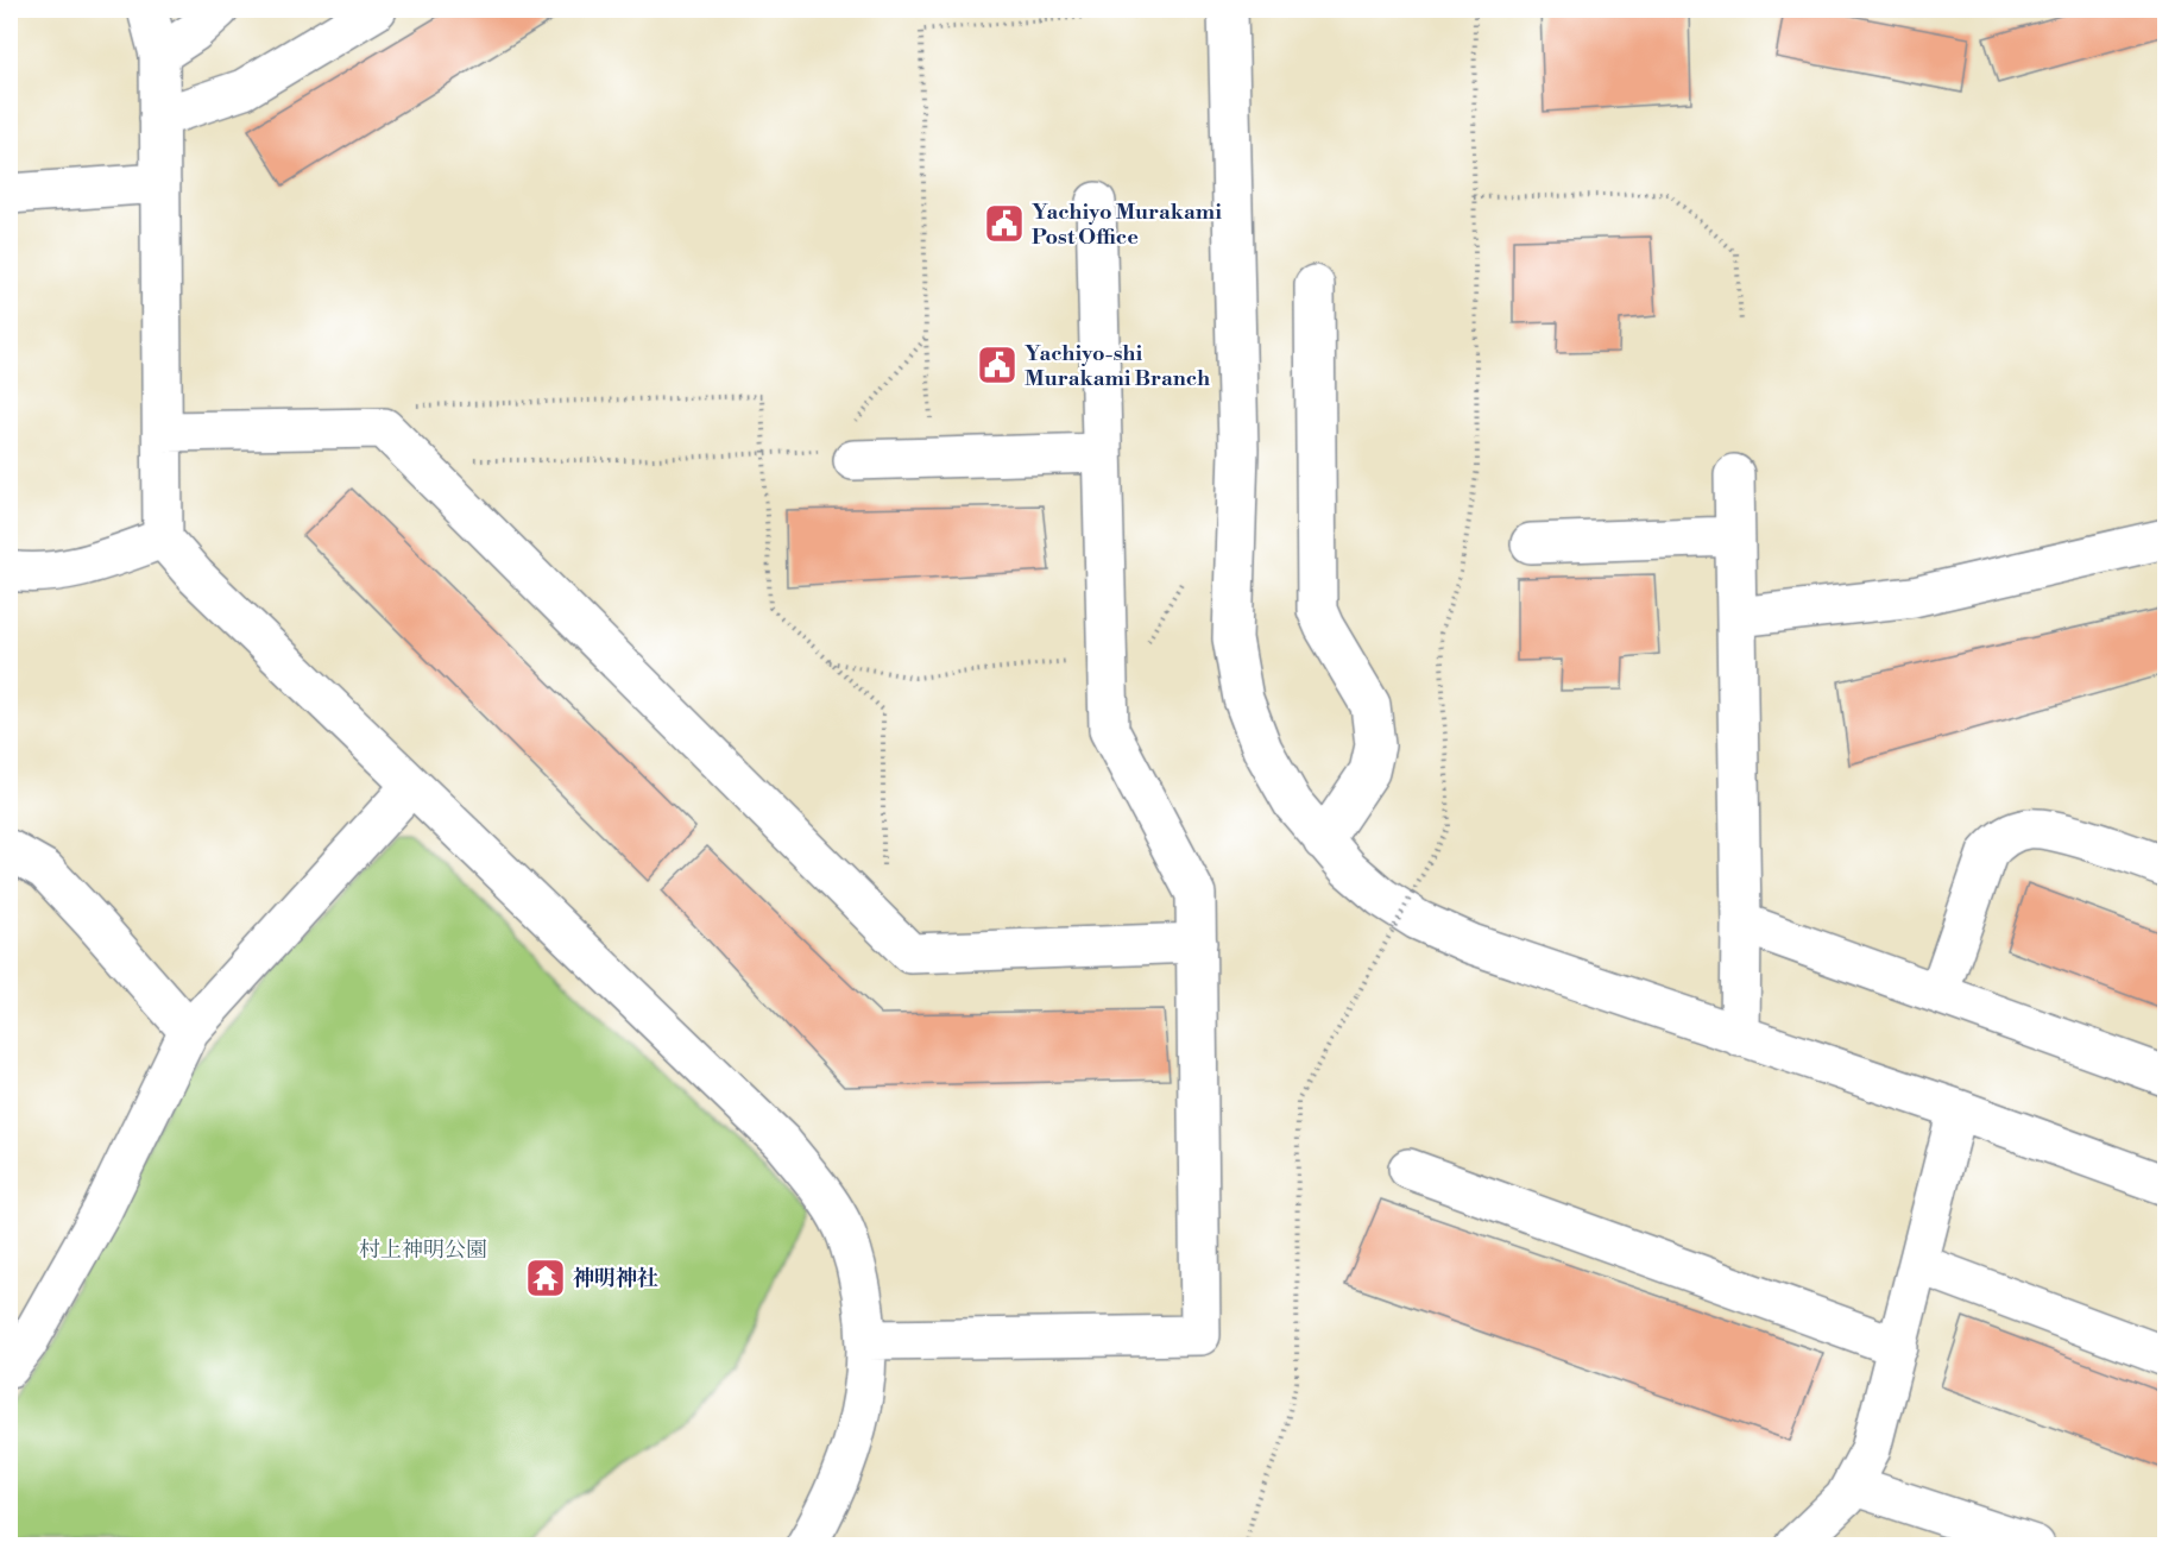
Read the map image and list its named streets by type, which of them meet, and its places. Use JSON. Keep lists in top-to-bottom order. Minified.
{"parks":["村上神明公園"],"places":{"public building":["Yachiyo Murakami Post Office","Yachiyo-shi Murakami Branch"],"temple":["神明神社"]}}
